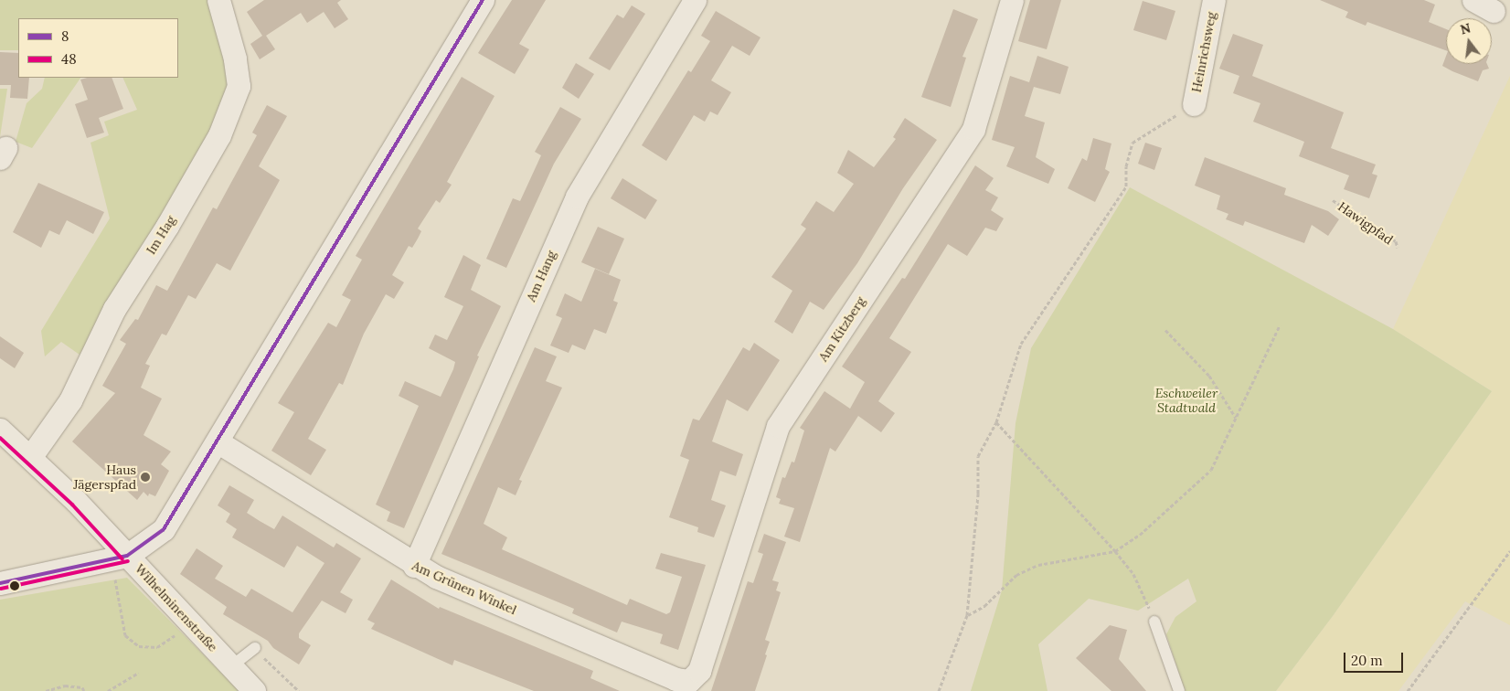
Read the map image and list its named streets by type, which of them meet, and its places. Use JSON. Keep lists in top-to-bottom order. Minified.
{"streets":{"street":["Heinrichsweg","Im Hag","Am Hang","Am Kitzberg","Am Grünen Winkel","Wilhelminenstraße"],"path":["Hawigpfad"]},"crossings":[["Im Hag","Wilhelminenstraße"],["Am Hang","Am Grünen Winkel"],["Am Kitzberg","Am Grünen Winkel"]],"parks":["Eschweiler Stadtwald"],"places":["Haus Jägerspfad"],"lines":["transit line 8","transit line 48"],"legend":["8","48"],"scale_bar":"20 m","north":"top"}
